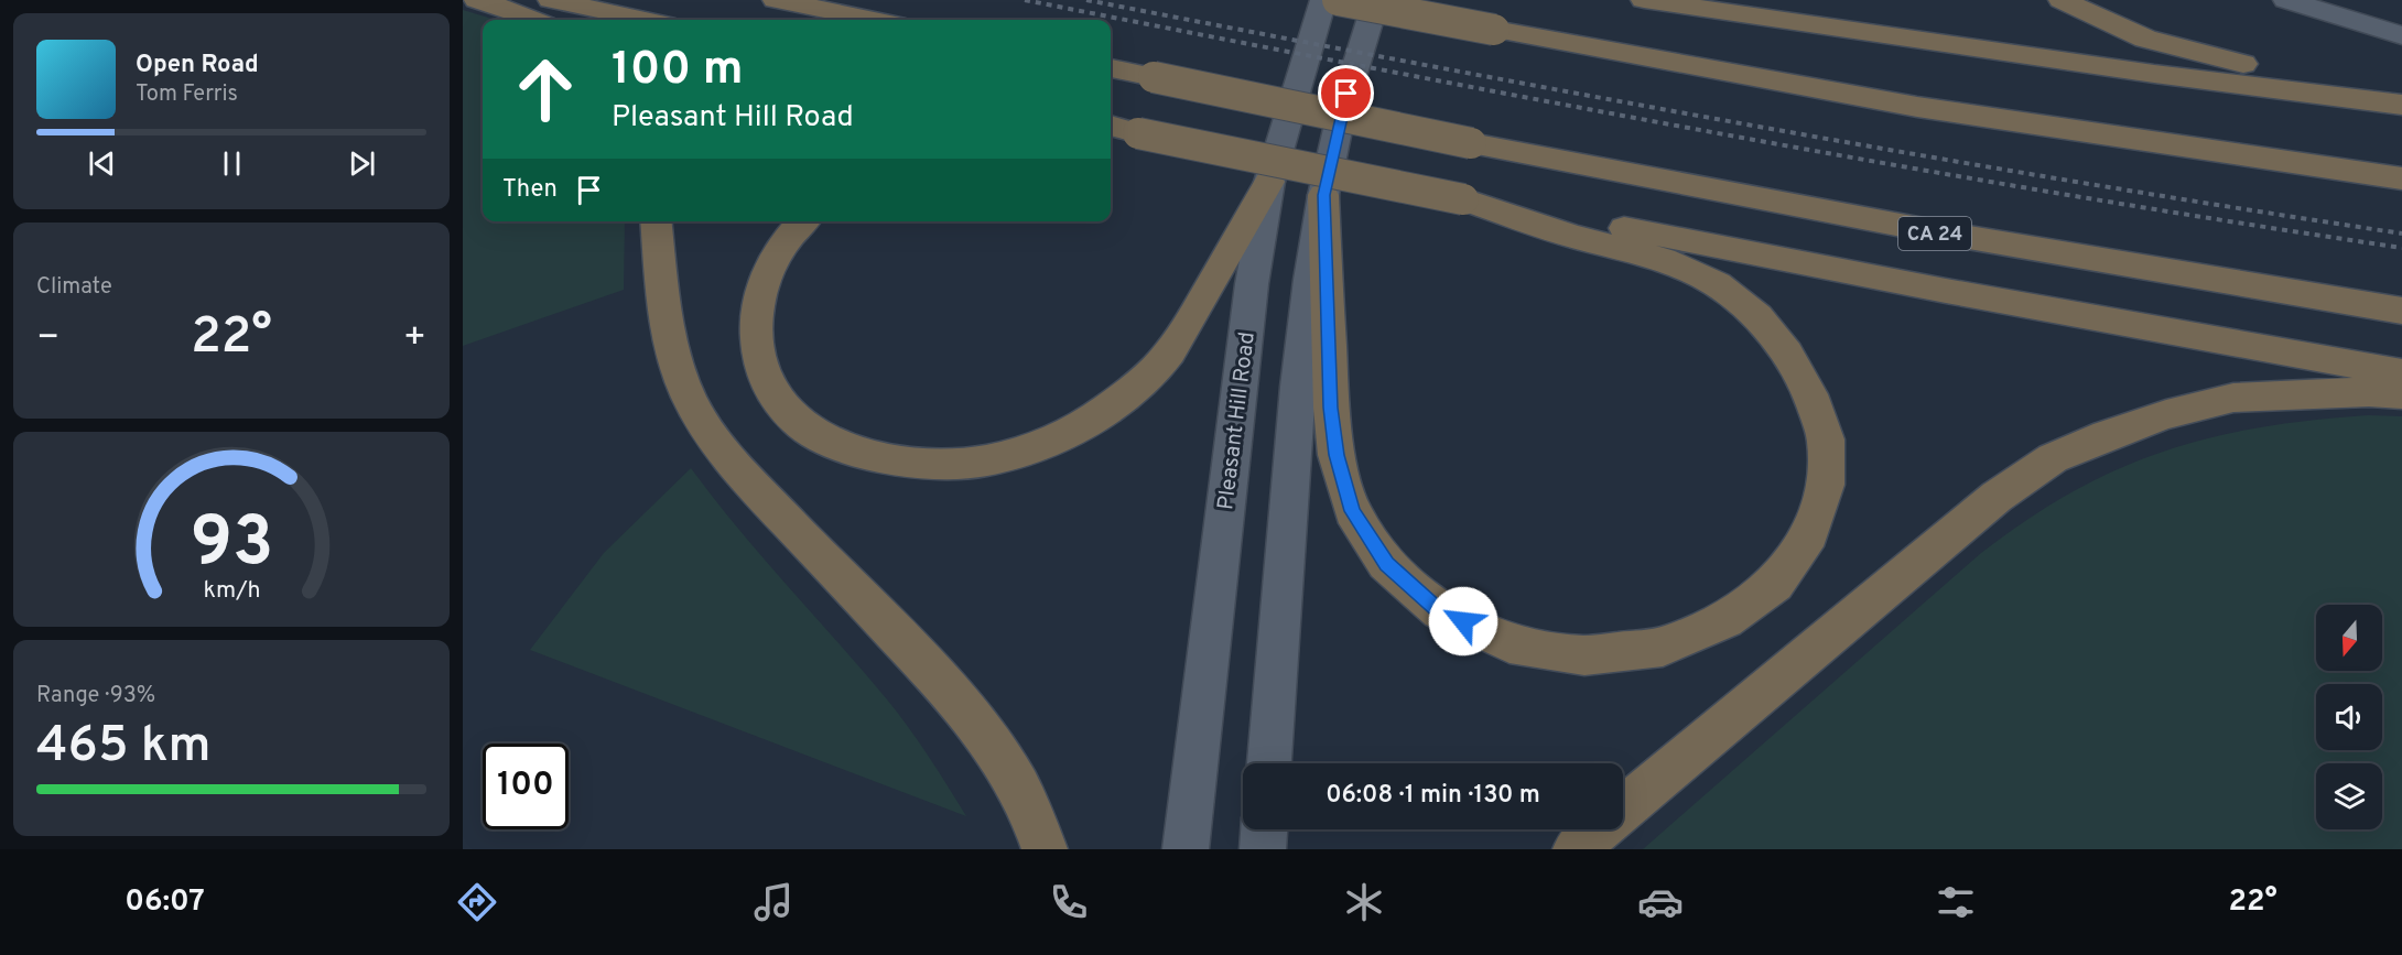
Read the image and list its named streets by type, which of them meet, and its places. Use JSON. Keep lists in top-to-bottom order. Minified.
{"streets":{"highway":["CA 24"],"main road":["Pleasant Hill Road"]},"north":"bottom","page":{"turn":["100 m","Pleasant Hill Road"],"song":["Open Road","Tom Ferris"],"then":"Then","tile":["Climate",["Range · 93%","465 km"]],"heat":["−","22°","+"],"limit":"100","trip":"06:08 · 1 min · 130 m","tabs":["06:07","22°"],"gauge":["93","km/h"]}}
